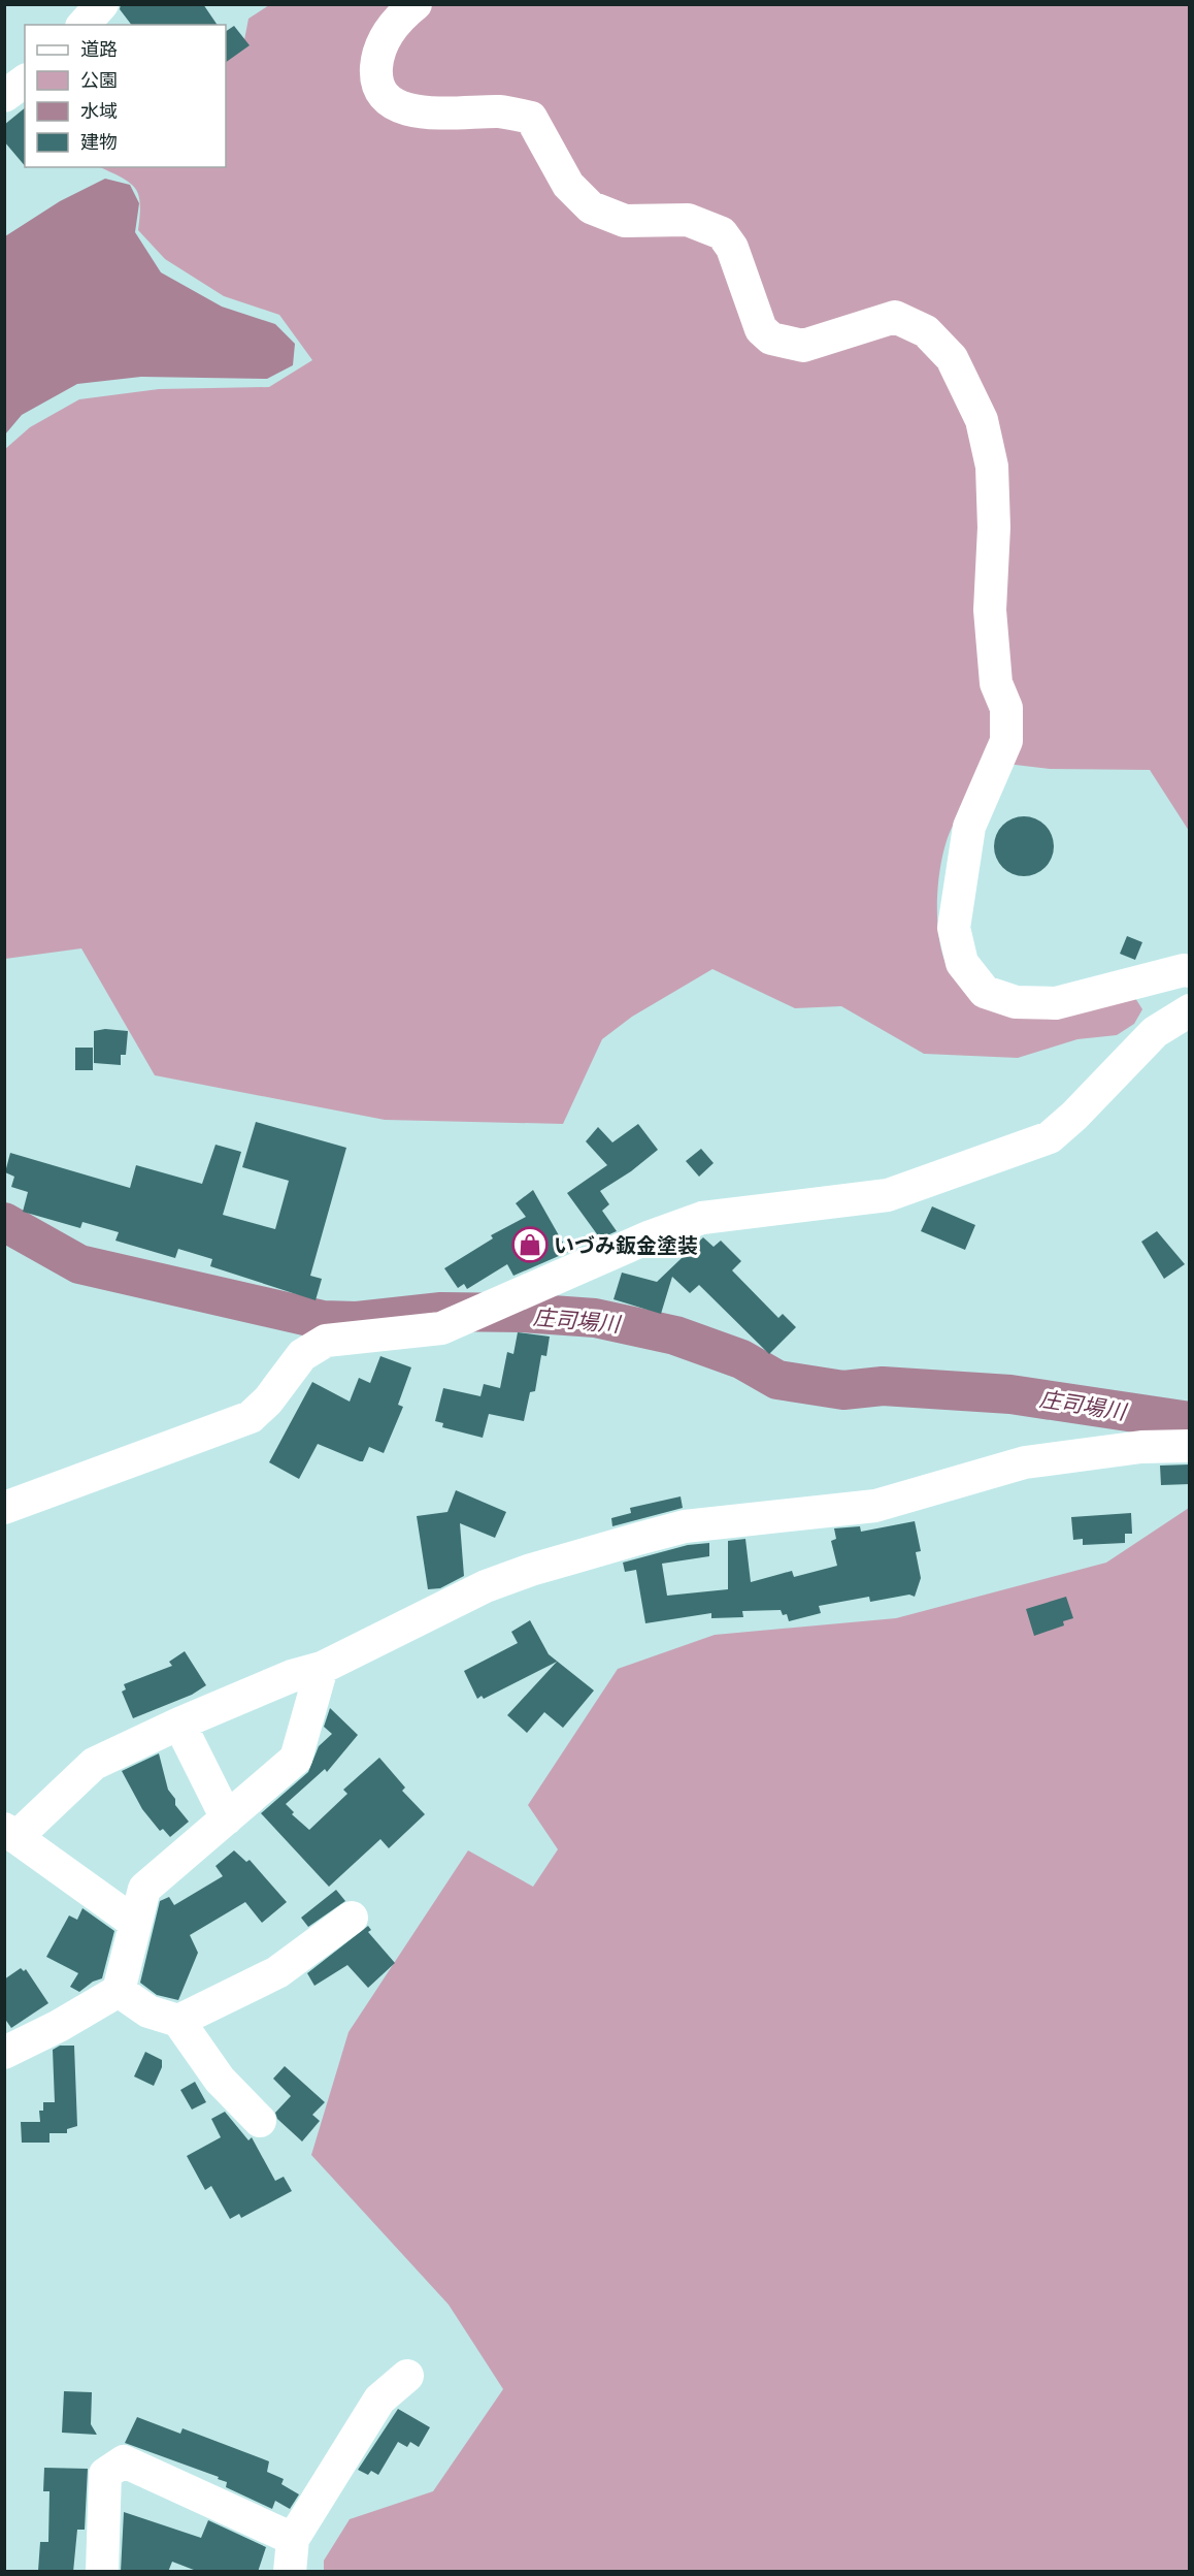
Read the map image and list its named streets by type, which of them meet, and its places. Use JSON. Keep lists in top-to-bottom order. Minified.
{"water":["庄司場川"],"places":{"shop":["いづみ鈑金塗装"]},"legend":["道路","公園","水域","建物"]}
